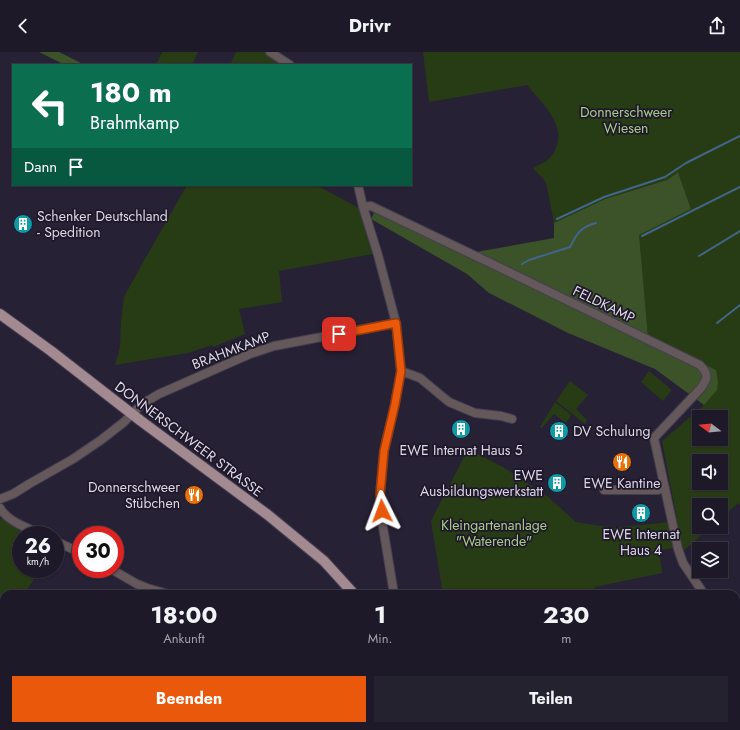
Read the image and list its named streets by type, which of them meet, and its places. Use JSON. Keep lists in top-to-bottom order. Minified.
{"streets":{"main road":["DONNERSCHWEER STRASSE"],"street":["FELDKAMP","BRAHMKAMP"]},"crossings":[["BRAHMKAMP","DONNERSCHWEER STRASSE"]],"parks":["Donnerschweer Wiesen","Kleingartenanlage \"Waterende\""],"places":{"building":["Schenker Deutschland - Spedition","EWE Internat Haus 5","DV Schulung","EWE Ausbildungswerkstatt","EWE Internat Haus 4"],"restaurant":["EWE Kantine","Donnerschweer Stübchen"]},"north":"left","page":{"header":"Drivr","turn":["180 m","Brahmkamp"],"then":"Dann","speed":"26 km/h","limit":"30","eta":["18:00","Ankunft","1","Min.","230","m"],"buttons":["Beenden","Teilen"]}}
